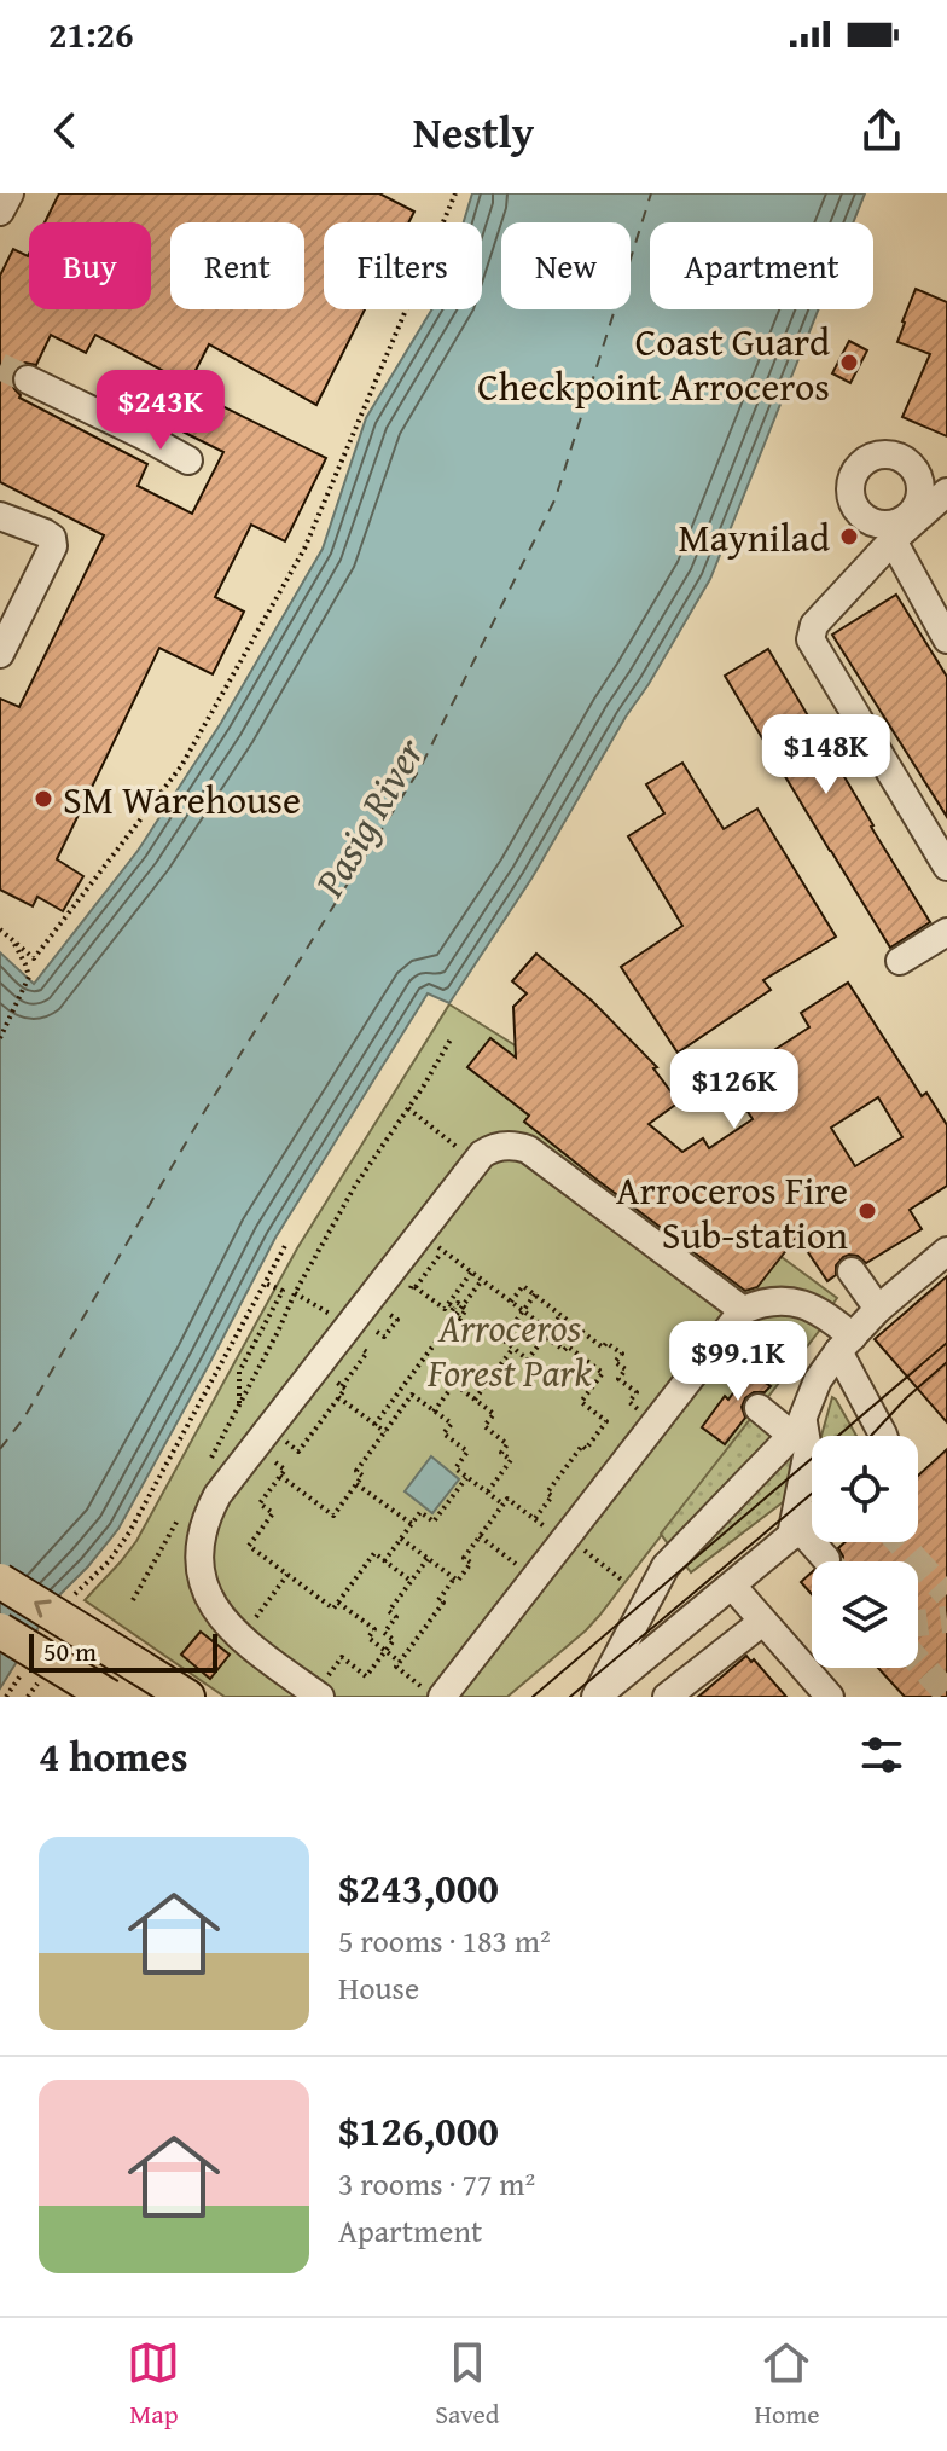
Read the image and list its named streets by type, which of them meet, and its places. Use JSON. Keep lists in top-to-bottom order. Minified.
{"water":["Pasig River"],"parks":["Arroceros Forest Park"],"places":["Coast Guard Checkpoint Arroceros","Maynilad","SM Warehouse","Arroceros Fire Sub-station"],"scale_bar":"50 m","page":{"status":"21:26","header":"Nestly","chip":["Buy","Rent","Filters","New","Apartment"],"price":["$243K","$148K","$126K","$99.1K"],"scale":"50 m","heading":"4 homes","list":[{"name":"$243,000","note":"5 rooms · 183 m² · House"},{"name":"$126,000","note":"3 rooms · 77 m² · Apartment"}],"tabs":["Map","Saved","Home"]}}
